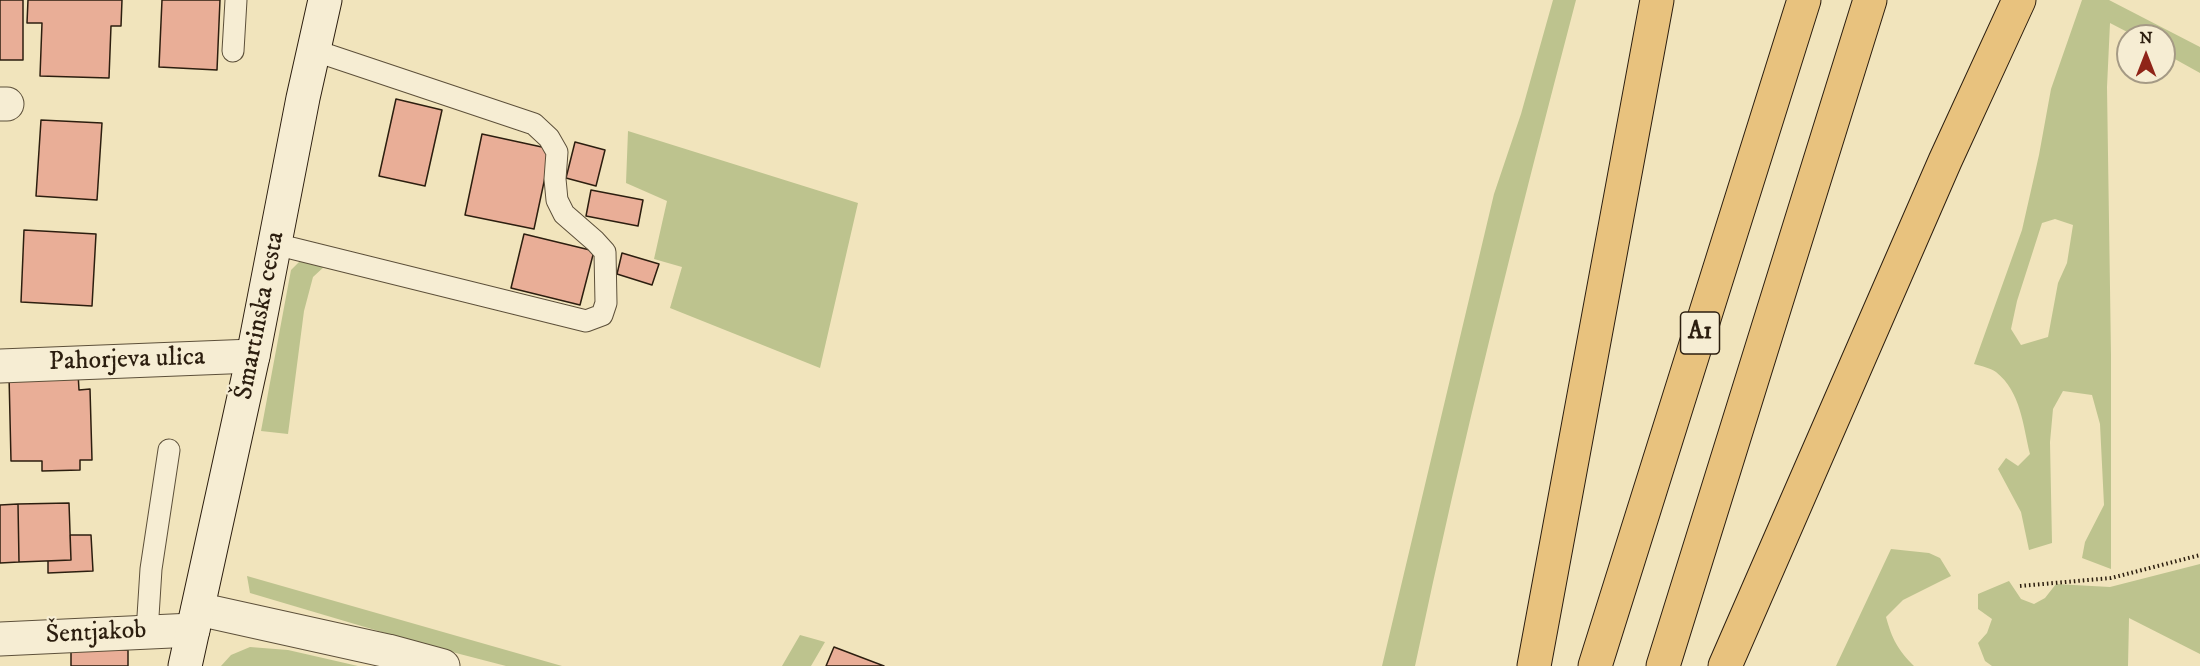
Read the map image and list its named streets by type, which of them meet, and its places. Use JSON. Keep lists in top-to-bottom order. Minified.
{"streets":{"highway":["A1"],"street":["Šmartinska cesta","Pahorjeva ulica","Šentjakob"]},"crossings":[["Šmartinska cesta","Pahorjeva ulica"],["Šmartinska cesta","Šentjakob"]],"north":"top"}
